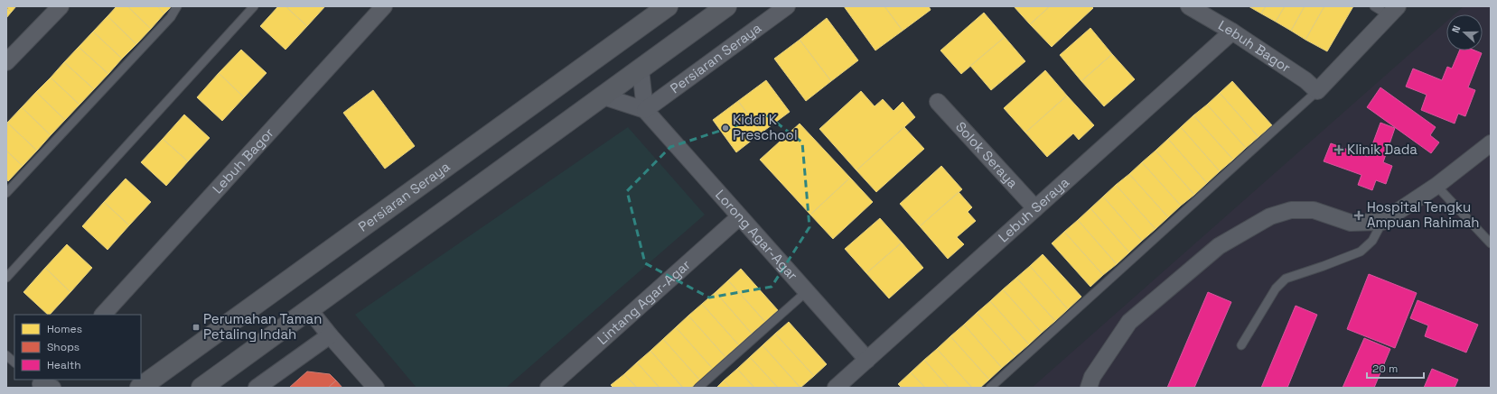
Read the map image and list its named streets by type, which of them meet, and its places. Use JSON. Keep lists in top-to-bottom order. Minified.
{"streets":{"main road":["Persiaran Seraya"],"street":["Lebuh Bagor","Solok Seraya","Lebuh Seraya","Lorong Agar-Agar","Lintang Agar-Agar"]},"crossings":[["Lebuh Bagor","Lebuh Seraya"],["Persiaran Seraya","Lorong Agar-Agar"],["Solok Seraya","Lebuh Seraya"],["Lebuh Seraya","Lorong Agar-Agar"],["Lorong Agar-Agar","Lintang Agar-Agar"]],"places":{"other":["Kiddi K Preschool"],"health":["Klinik Dada","Hospital Tengku Ampuan Rahimah"],"transit":["Perumahan Taman Petaling Indah"]},"legend":["Homes","Shops","Health"],"scale_bar":"20 m","north":"left"}
